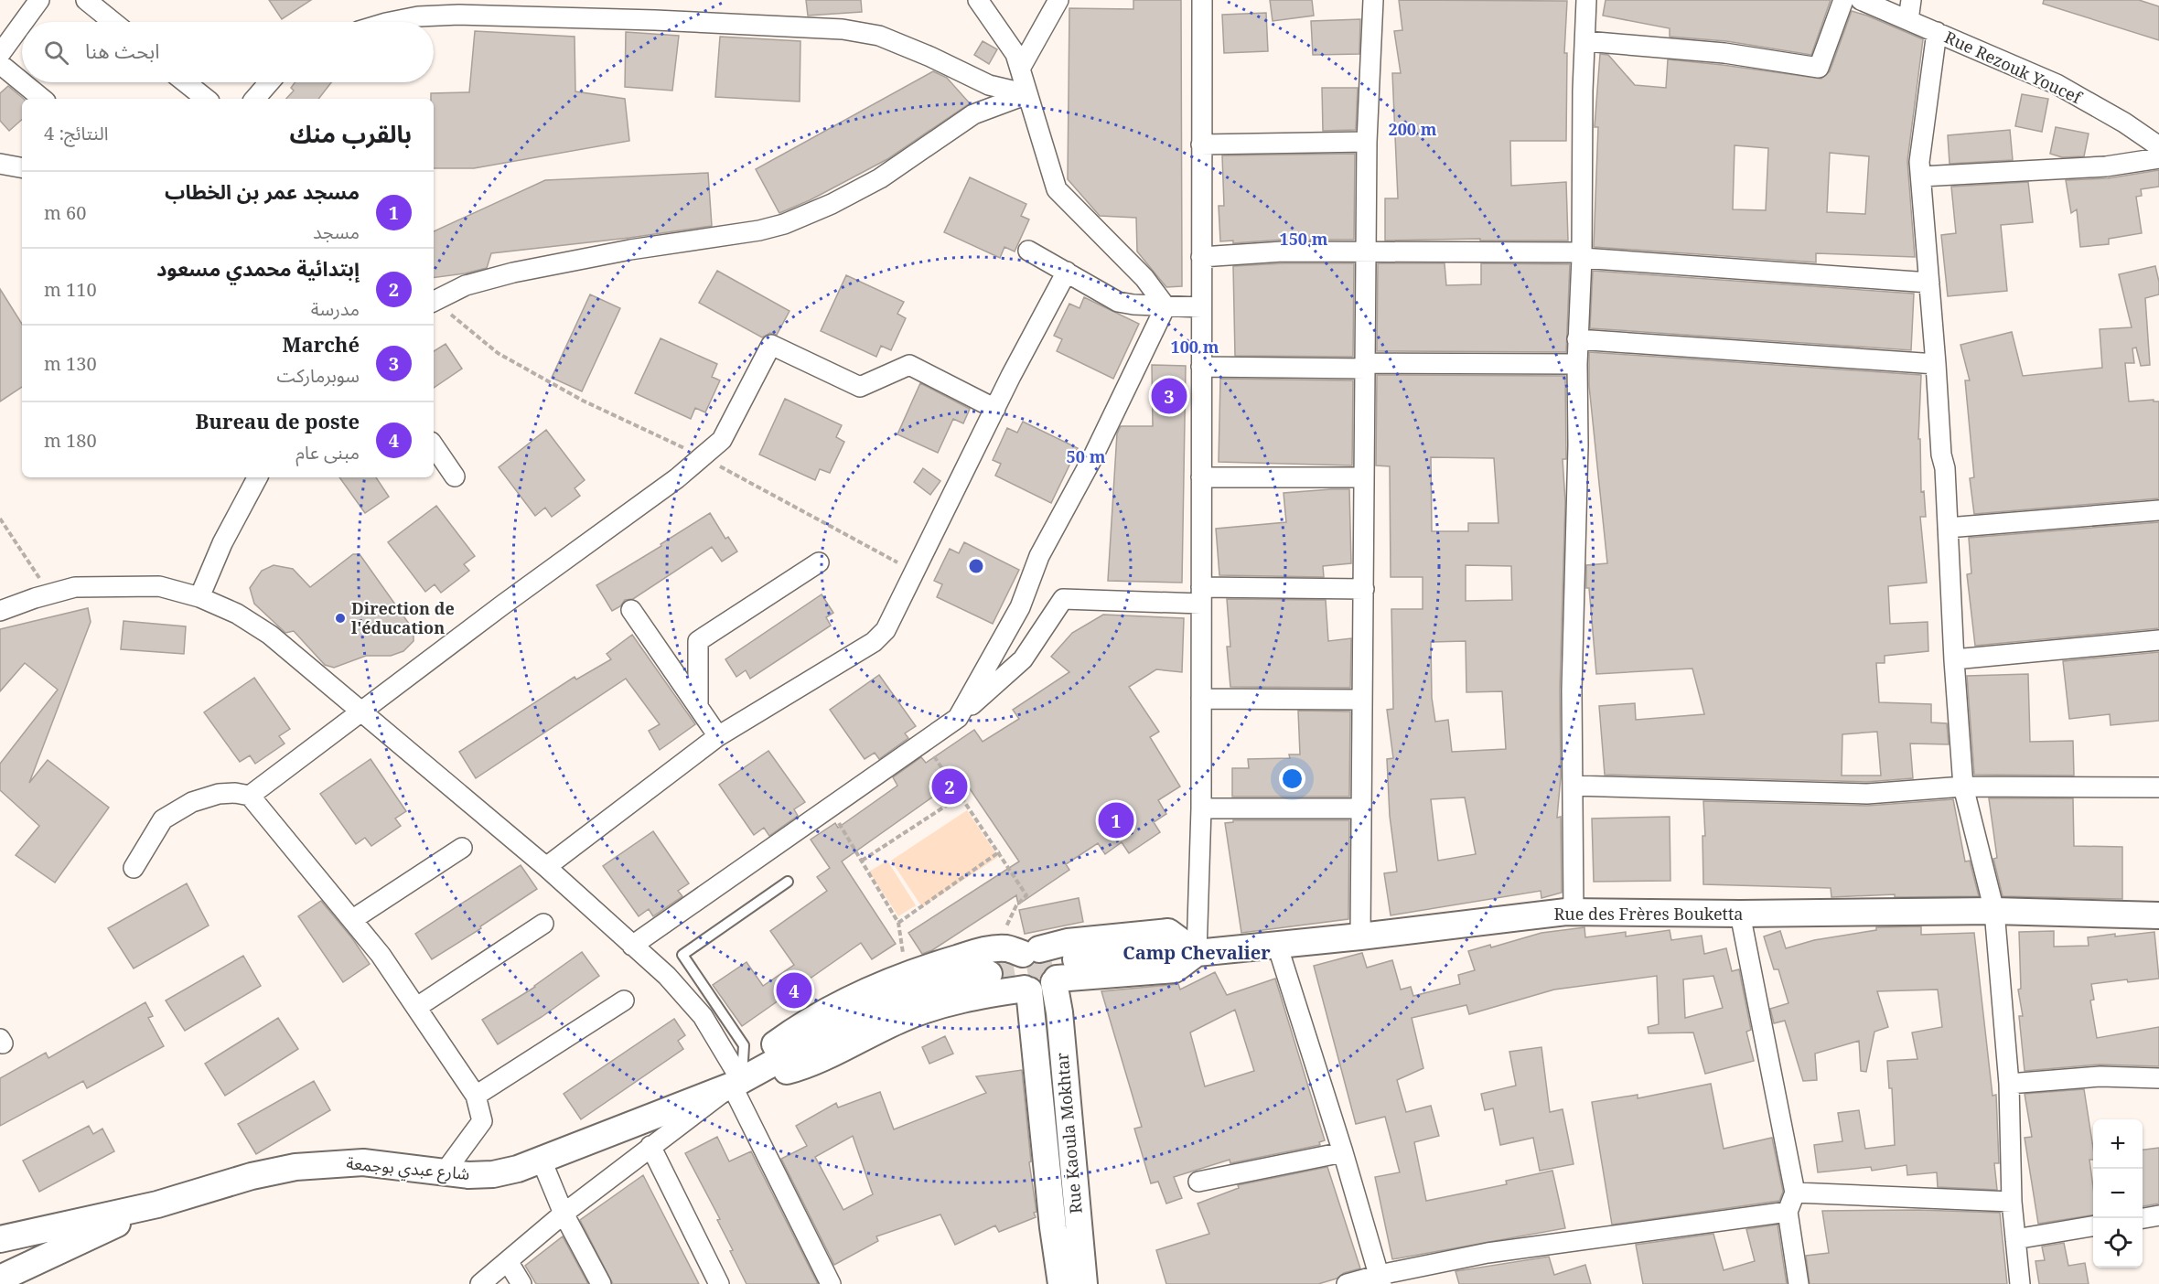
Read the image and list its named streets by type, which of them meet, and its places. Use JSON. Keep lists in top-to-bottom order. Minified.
{"streets":{"main road":["Rue des Frères Bouketta","Rue Kaoula Mokhtar","شارع عبدي بوجمعة"],"street":["Rue Rezouk Youcef"]},"districts":["Camp Chevalier"],"places":["Direction de l'éducation"],"page":{"search":"ابحث هنا","heading":["بالقرب منك","النتائج: 4"],"list":[{"mark":"1","name":"مسجد عمر بن الخطاب","note":"مسجد","value":"60 m"},{"mark":"2","name":"إبتدائية محمدي مسعود","note":"مدرسة","value":"110 m"},{"mark":"3","name":"Marché","note":"سوبرماركت","value":"130 m"},{"mark":"4","name":"Bureau de poste","note":"مبنى عام","value":"180 m"}],"pins":["3","2","1","4"],"map_buttons":["+","−"]},"rings":["200 m","150 m","100 m","50 m"]}
